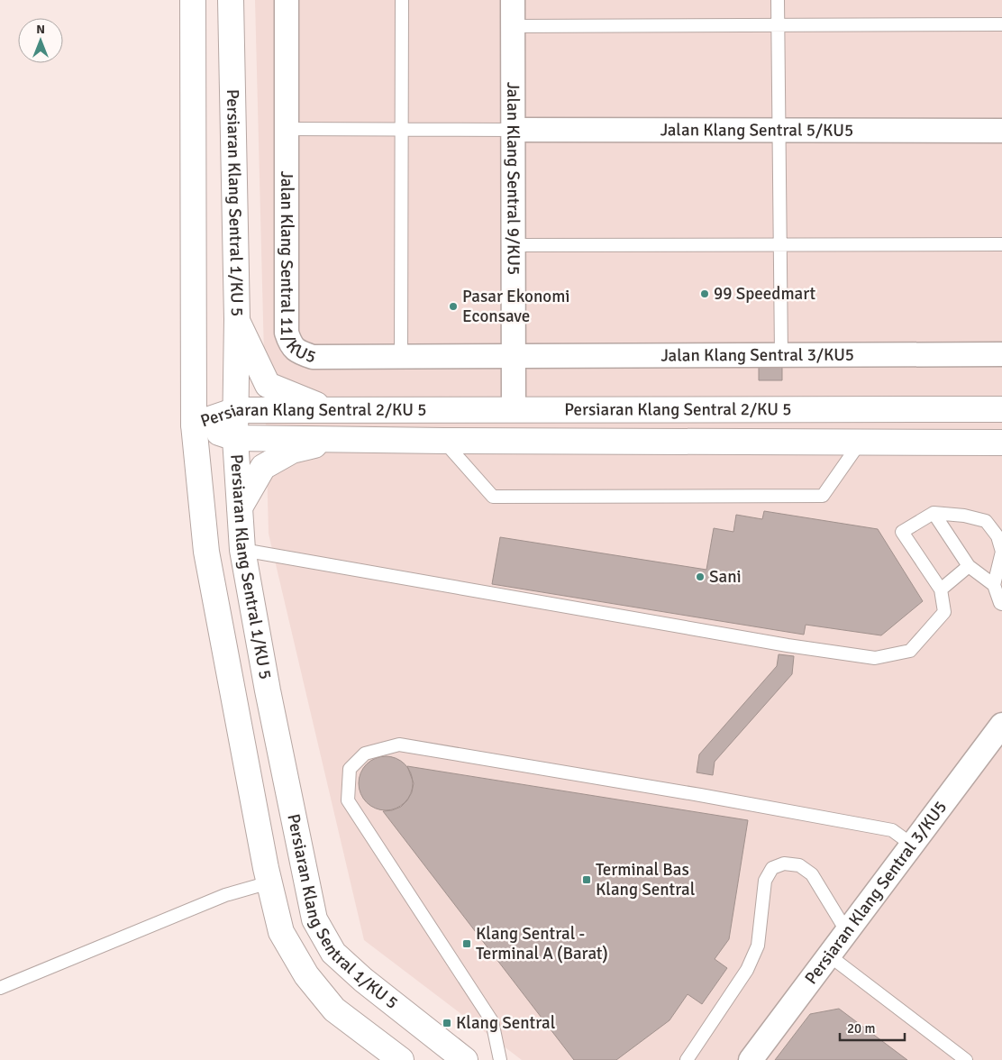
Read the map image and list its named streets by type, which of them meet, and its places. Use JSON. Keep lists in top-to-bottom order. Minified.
{"streets":{"street":["Jalan Klang Sentral 5/KU5","Jalan Klang Sentral 9/KU5","Persiaran Klang Sentral 1/KU 5","Jalan Klang Sentral 11/KU5","Jalan Klang Sentral 3/KU5","Persiaran Klang Sentral 2/KU 5","Persiaran Klang Sentral 3/KU5"]},"crossings":[["Jalan Klang Sentral 5/KU5","Jalan Klang Sentral 9/KU5"],["Jalan Klang Sentral 9/KU5","Jalan Klang Sentral 11/KU5"],["Jalan Klang Sentral 9/KU5","Jalan Klang Sentral 3/KU5"],["Jalan Klang Sentral 9/KU5","Persiaran Klang Sentral 2/KU 5"],["Persiaran Klang Sentral 1/KU 5","Persiaran Klang Sentral 2/KU 5"],["Jalan Klang Sentral 11/KU5","Jalan Klang Sentral 3/KU5"]],"places":{"other":["99 Speedmart","Pasar Ekonomi Econsave","Sani"],"transit":["Terminal Bas Klang Sentral","Klang Sentral - Terminal A (Barat)","Klang Sentral"]},"scale_bar":"20 m","north":"top"}
